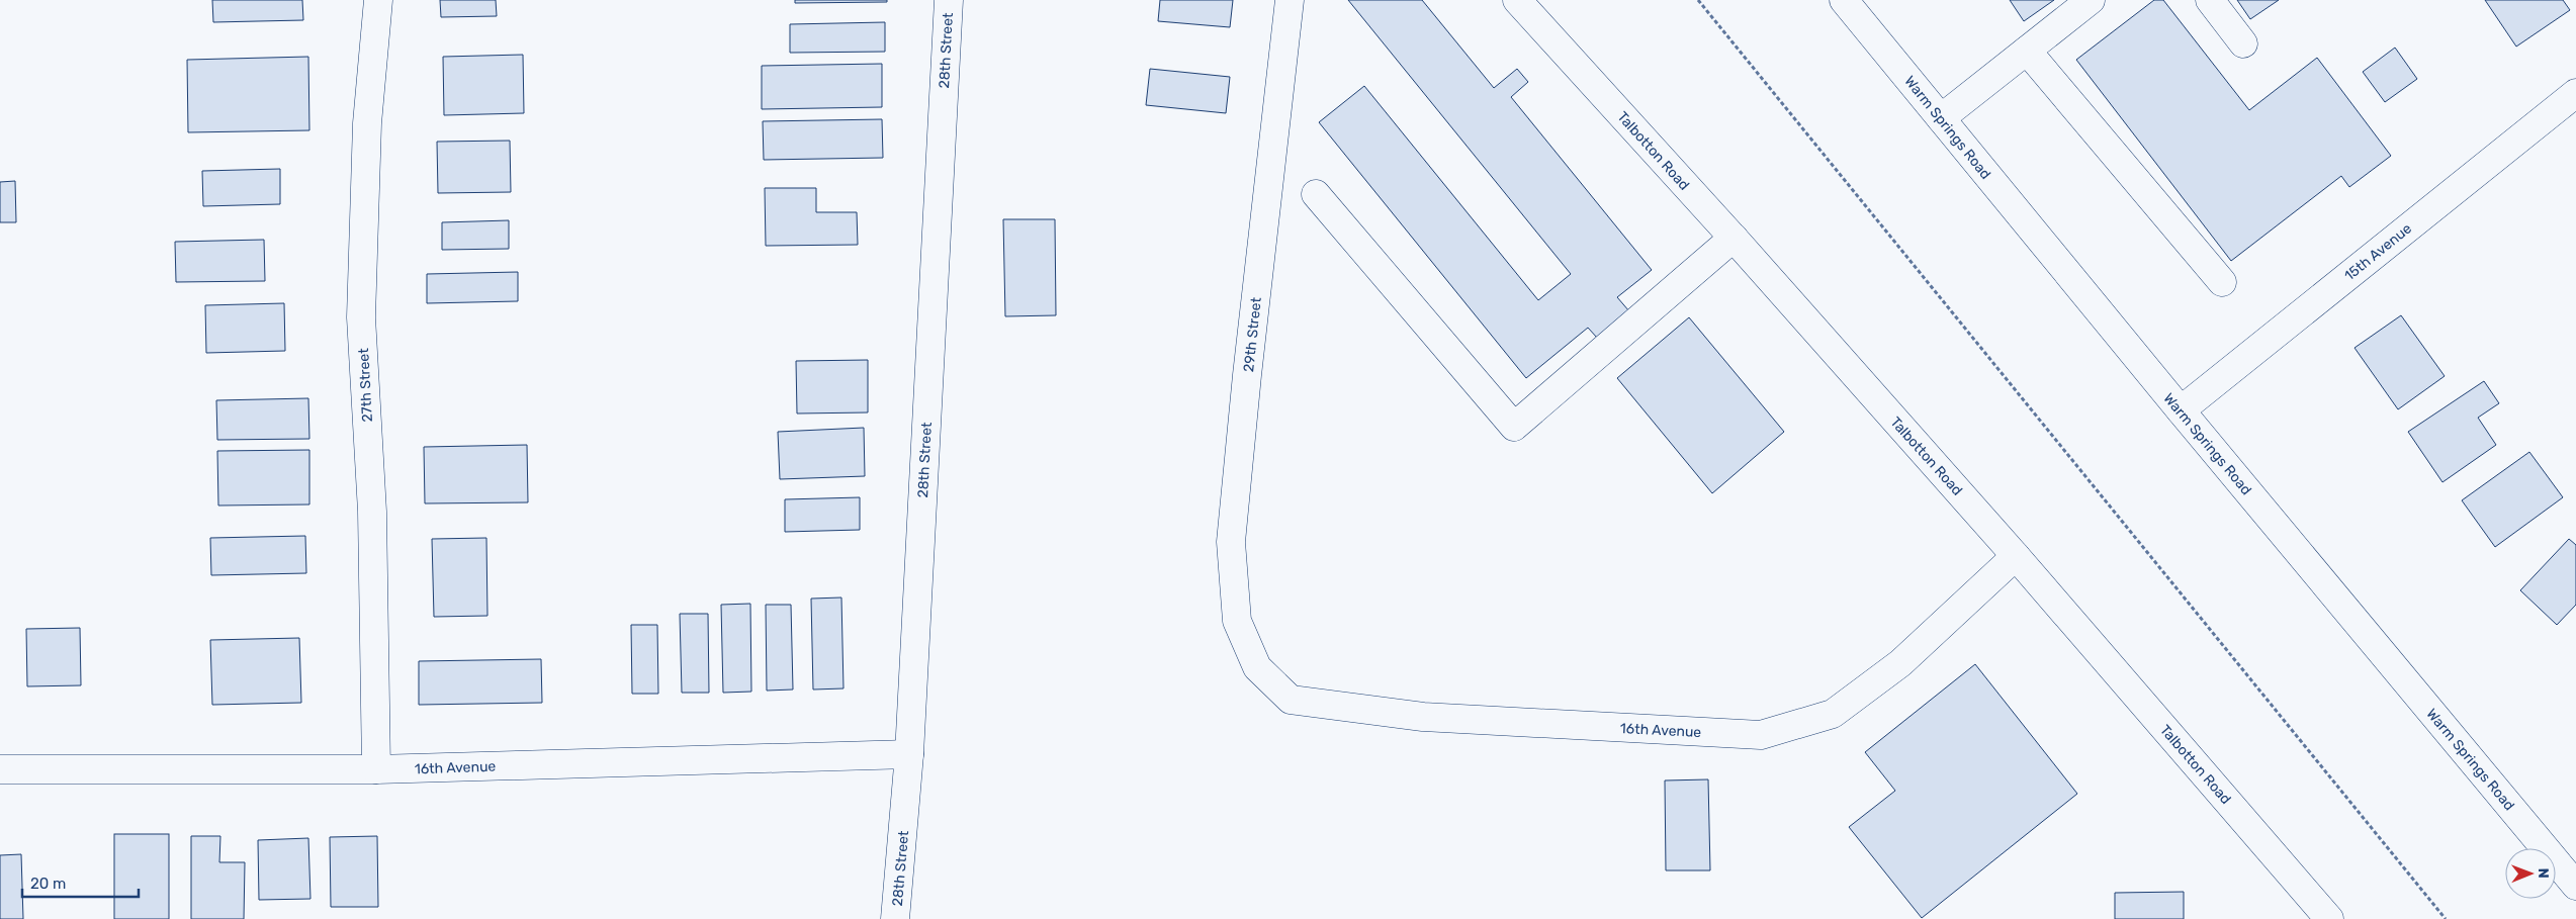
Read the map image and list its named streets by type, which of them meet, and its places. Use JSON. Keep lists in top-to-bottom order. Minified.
{"streets":{"street":["28th Street","Warm Springs Road","Talbotton Road","15th Avenue","29th Street","27th Street","16th Avenue"]},"crossings":[["28th Street","16th Avenue"],["Warm Springs Road","15th Avenue"],["Talbotton Road","16th Avenue"],["29th Street","16th Avenue"],["27th Street","16th Avenue"]],"scale_bar":"20 m","north":"right"}
